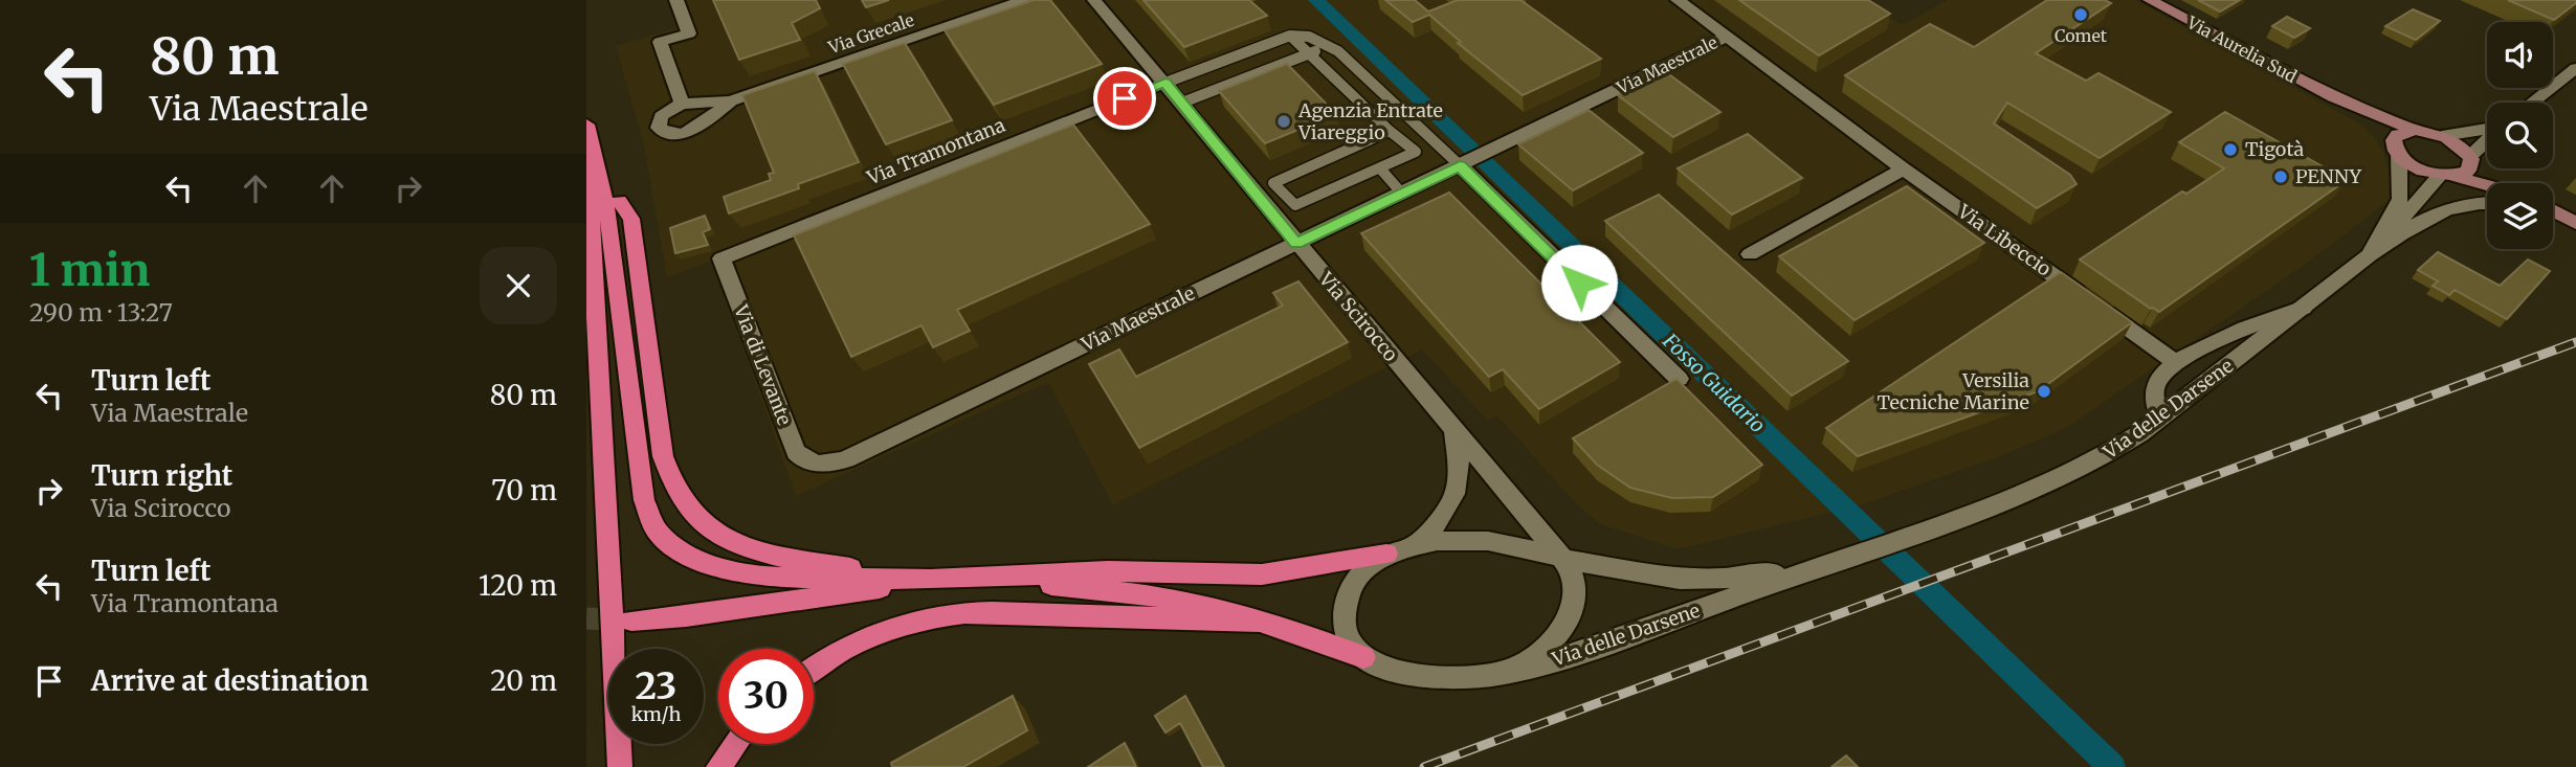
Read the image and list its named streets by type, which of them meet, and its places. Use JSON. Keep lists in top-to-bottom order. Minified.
{"streets":{"main road":["Via Aurelia Sud"],"street":["Via Grecale","Via Maestrale","Via Tramontana","Via Libeccio","Via Scirocco","Via di Levante","Via delle Darsene"]},"crossings":[["Via Aurelia Sud","Via delle Darsene"],["Via Maestrale","Via Libeccio"],["Via Maestrale","Via Scirocco"],["Via Maestrale","Via di Levante"],["Via Tramontana","Via Scirocco"],["Via Tramontana","Via di Levante"],["Via Scirocco","Via delle Darsene"]],"water":["Fosso Guidario"],"places":["Comet","Agenzia Entrate Viareggio","Tigotà","PENNY","Versilia Tecniche Marine"],"page":{"turn":["80 m","Via Maestrale"],"heading":["1 min","290 m · 13:27"],"list":[{"name":"Turn left","note":"Via Maestrale","value":"80 m"},{"name":"Turn right","note":"Via Scirocco","value":"70 m"},{"name":"Turn left","note":"Via Tramontana","value":"120 m"},{"name":"Arrive at destination","value":"20 m"}],"speed":"23 km/h","limit":"30"}}
